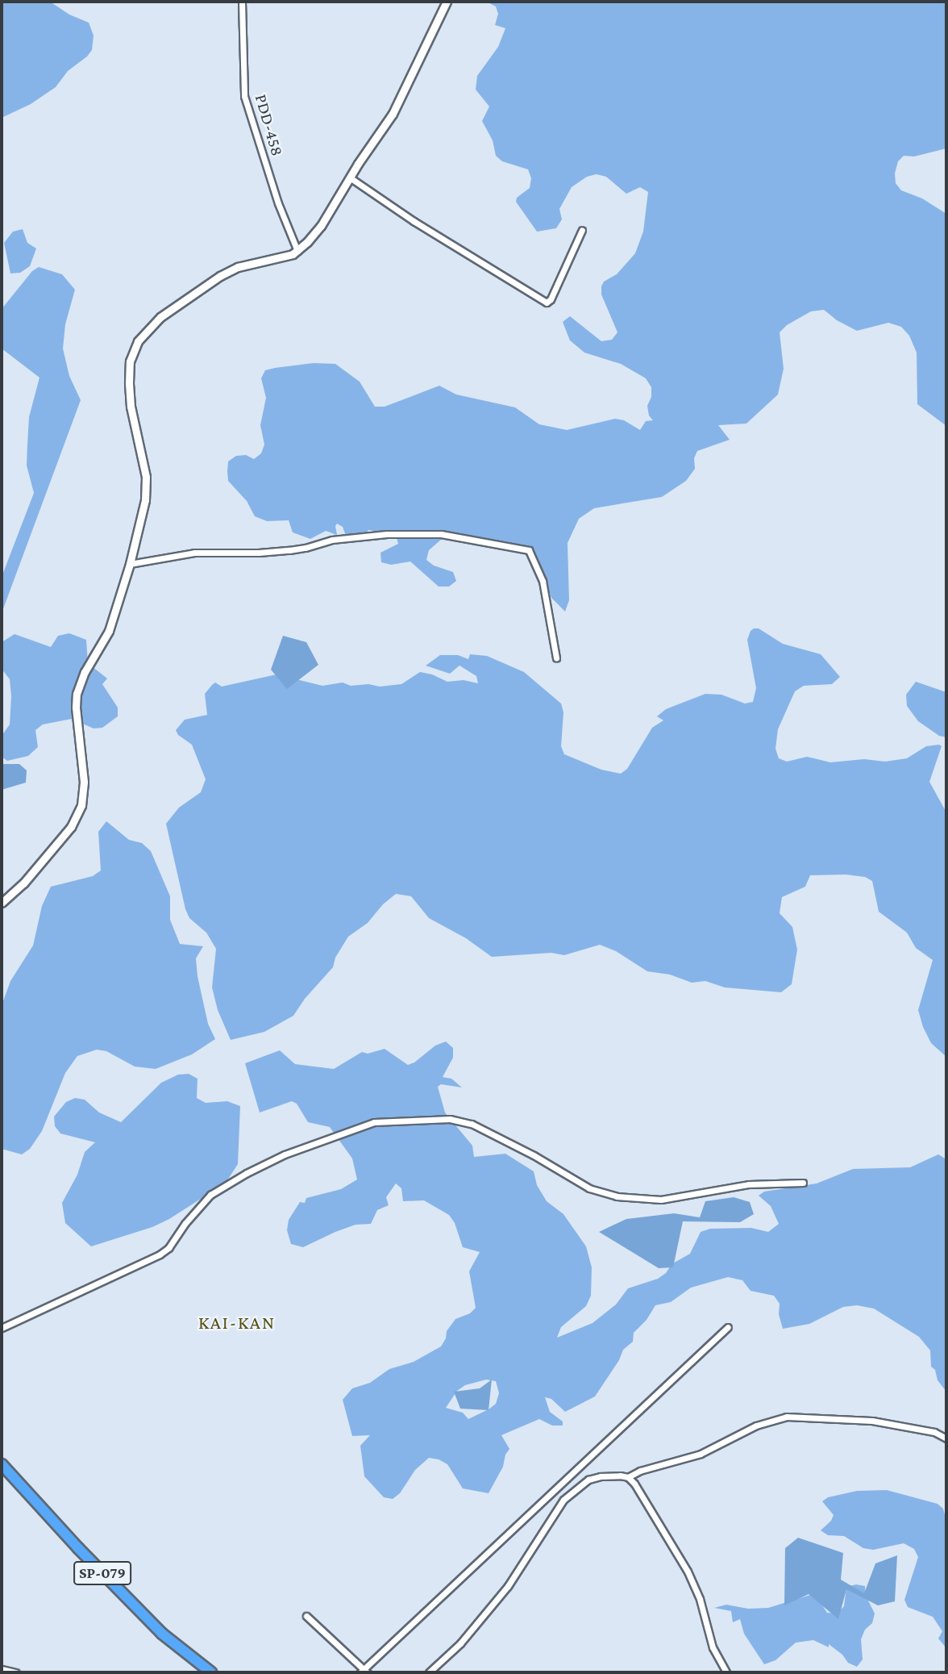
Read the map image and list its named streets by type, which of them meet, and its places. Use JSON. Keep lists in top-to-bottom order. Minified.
{"streets":{"highway":["SP-079"],"street":["PDD-458"]},"districts":["KAI-KAN"]}
